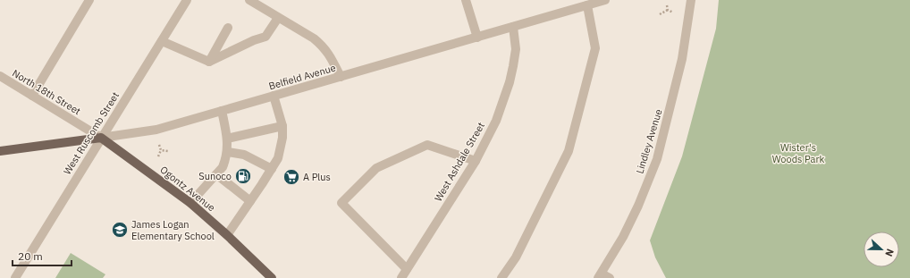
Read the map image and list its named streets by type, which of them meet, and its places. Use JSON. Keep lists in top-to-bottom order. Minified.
{"streets":{"main road":["Belfield Avenue","Ogontz Avenue"],"street":["North 18th Street","West Ruscomb Street","Lindley Avenue","West Ashdale Street"]},"crossings":[["Belfield Avenue","North 18th Street"],["Belfield Avenue","West Ruscomb Street"],["Belfield Avenue","West Ashdale Street"],["Belfield Avenue","Ogontz Avenue"],["North 18th Street","West Ruscomb Street"],["North 18th Street","Ogontz Avenue"],["West Ruscomb Street","Ogontz Avenue"]],"parks":["Wister's Woods Park"],"places":{"fuel station":["Sunoco"],"supermarket":["A Plus"],"school or university":["James Logan Elementary School"]},"scale_bar":"20 m","north":"right"}
